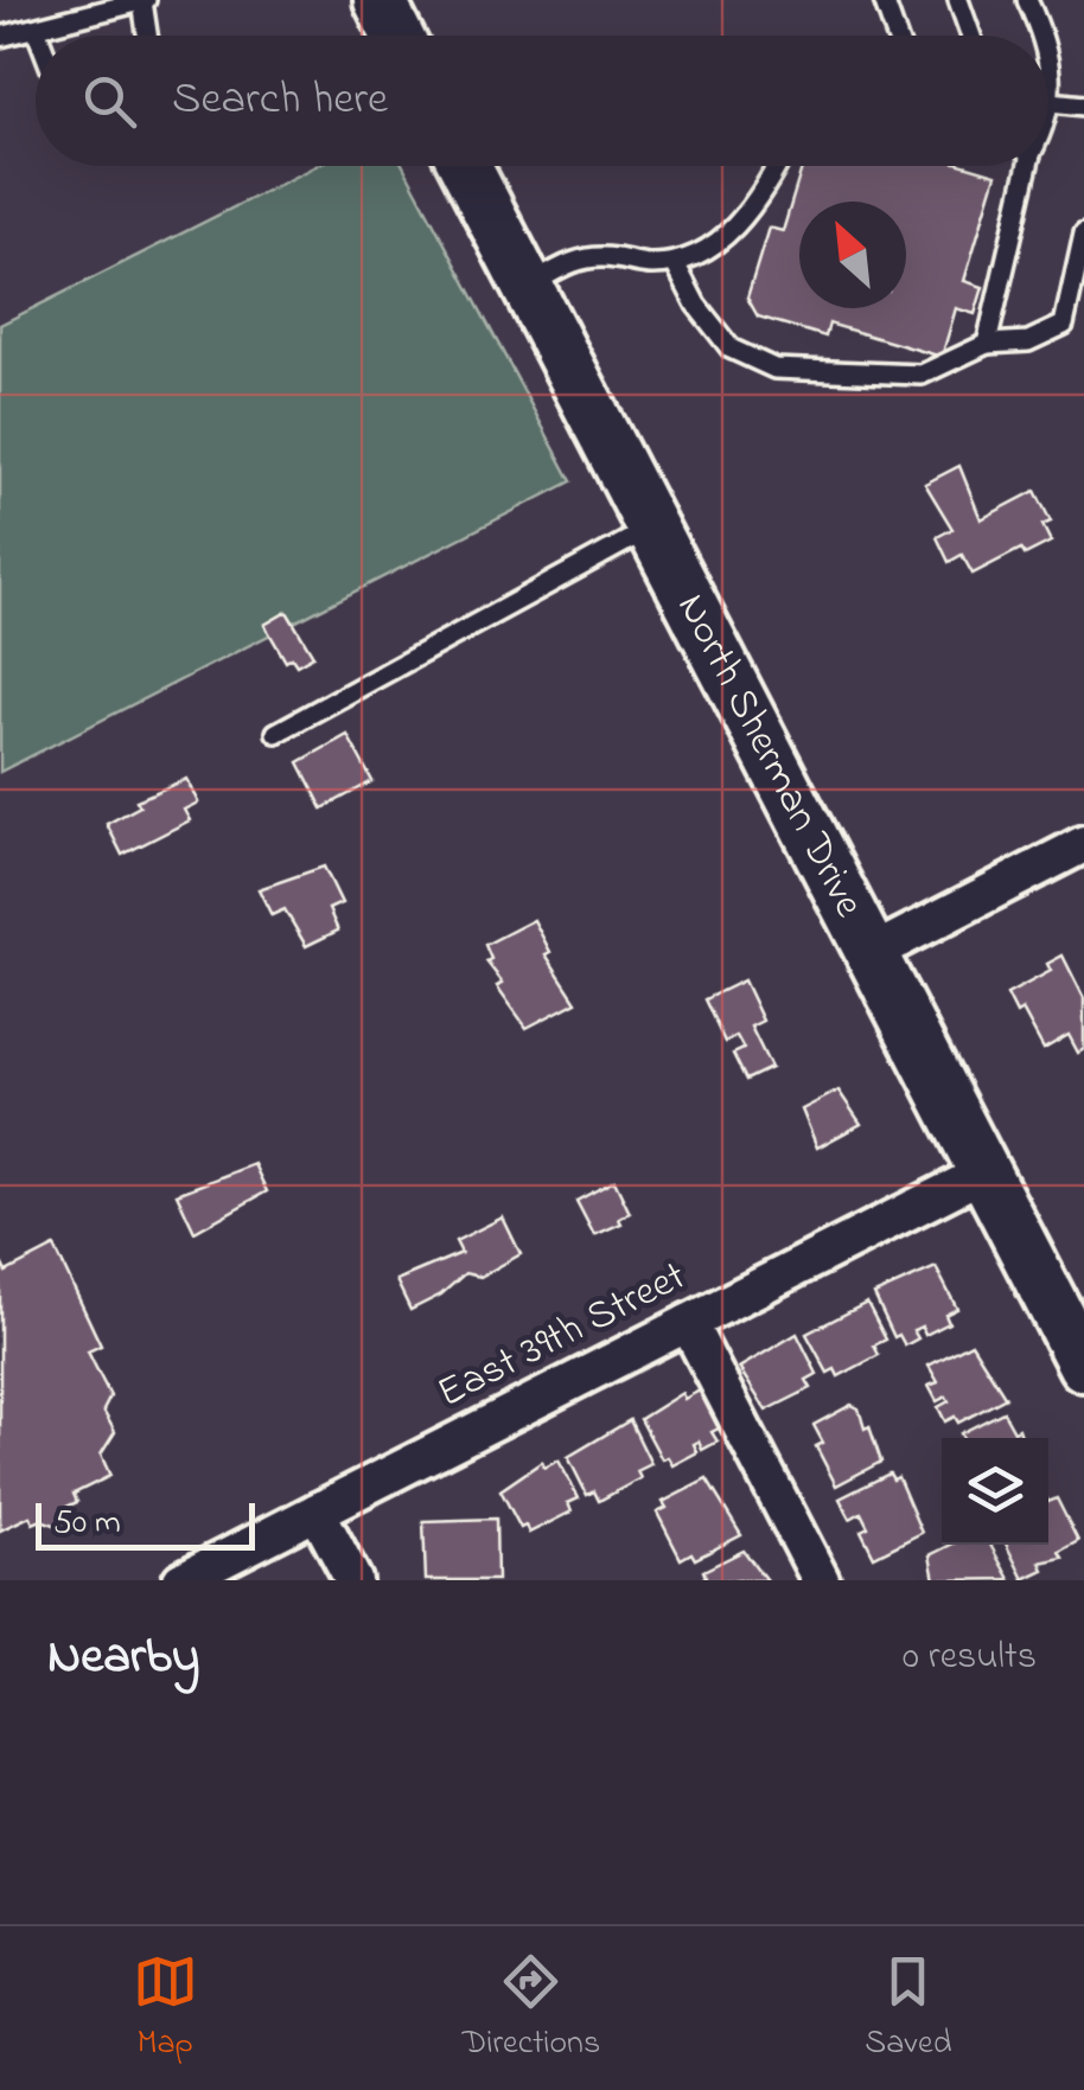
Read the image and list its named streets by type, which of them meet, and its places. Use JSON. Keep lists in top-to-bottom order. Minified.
{"streets":{"main road":["North Sherman Drive"],"street":["East 39th Street"]},"crossings":[["North Sherman Drive","East 39th Street"]],"scale_bar":"50 m","north":"top left","page":{"search":"Search here","scale":"50 m","heading":["Nearby","0 results"],"nav":["Map","Directions","Saved"]}}
